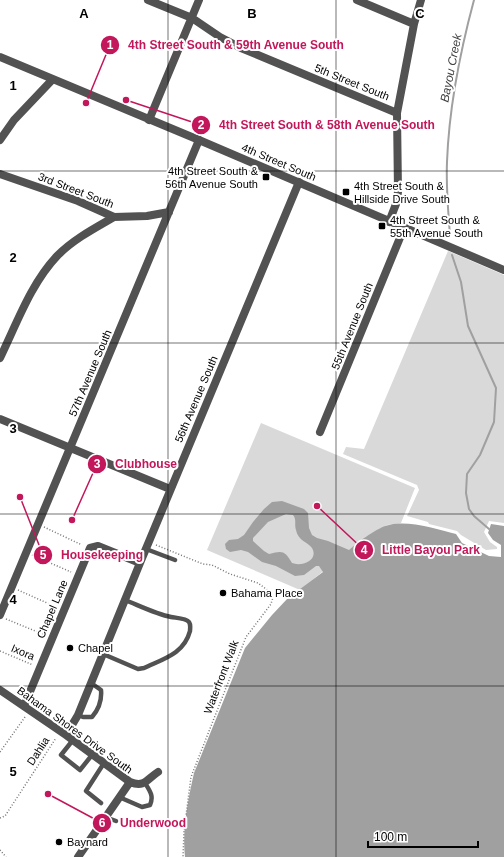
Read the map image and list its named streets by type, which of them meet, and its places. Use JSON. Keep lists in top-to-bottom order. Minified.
{"streets":{"street":["5th Street South","4th Street South","3rd Street South","55th Avenue South","57th Avenue South","56th Avenue South","Chapel Lane","Bahama Shores Drive South"],"path":["Ixora","Waterfront Walk","Dahlia"]},"crossings":[["4th Street South","55th Avenue South"],["4th Street South","57th Avenue South"],["4th Street South","56th Avenue South"],["3rd Street South","57th Avenue South"],["56th Avenue South","Waterfront Walk"],["56th Avenue South","Bahama Shores Drive South"],["56th Avenue South","Dahlia"],["Chapel Lane","Ixora"],["Chapel Lane","Bahama Shores Drive South"],["Bahama Shores Drive South","Dahlia"]],"water":["Bayou Creek"],"places":{"other":["4th Street South & 58th Avenue South","4th Street South & 59th Avenue South","Housekeeping","Little Bayou Park","Clubhouse","Bahama Place","Chapel","Underwood","Baynard"],"transit":["4th Street South & 56th Avenue South","4th Street South & Hillside Drive South","4th Street South & 55th Avenue South"]},"scale_bar":"100 m","grid":{"columns":["A","B","C"],"rows":["1","2","3","4","5"]}}
